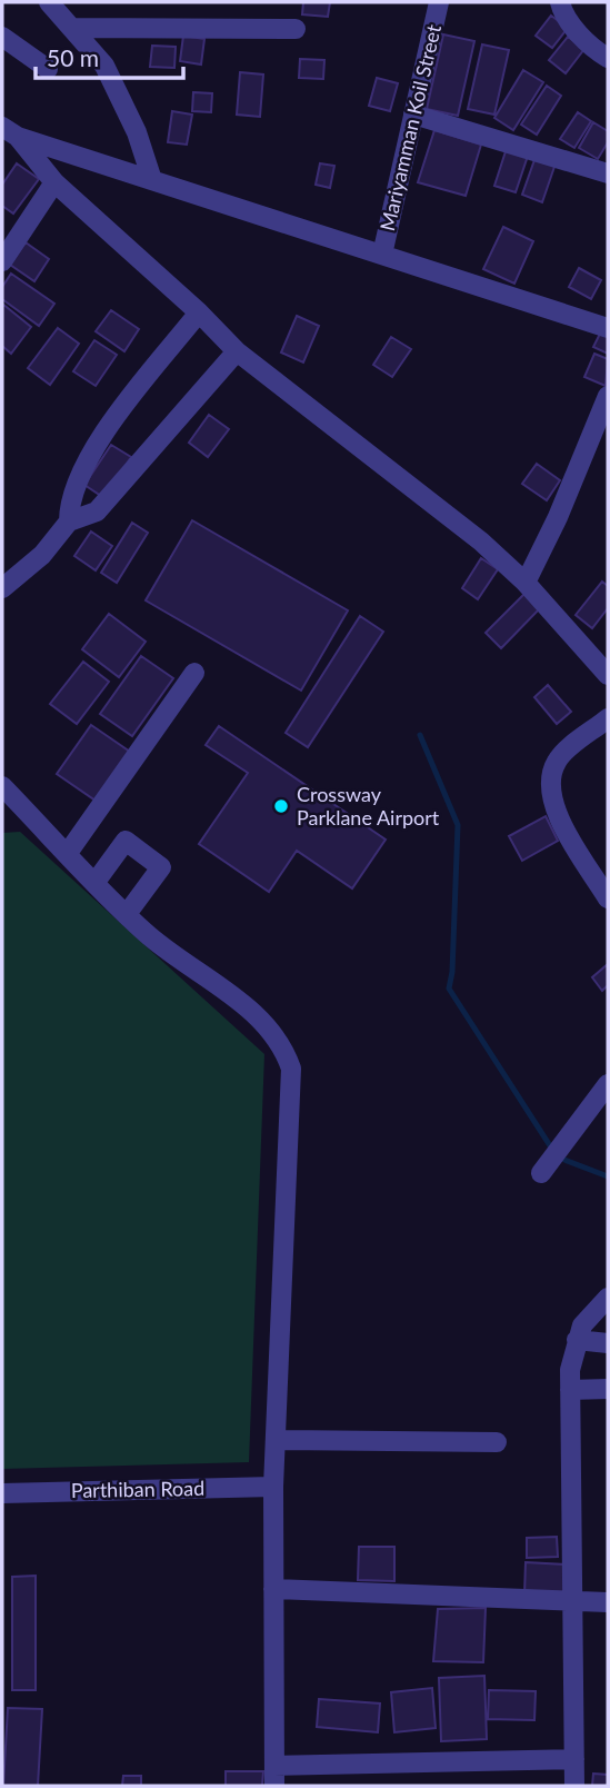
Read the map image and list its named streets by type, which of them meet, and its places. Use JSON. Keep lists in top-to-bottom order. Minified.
{"streets":{"street":["Mariyamman Koil Street","Parthiban Road"]},"places":["Crossway Parklane Airport"],"scale_bar":"50 m"}
